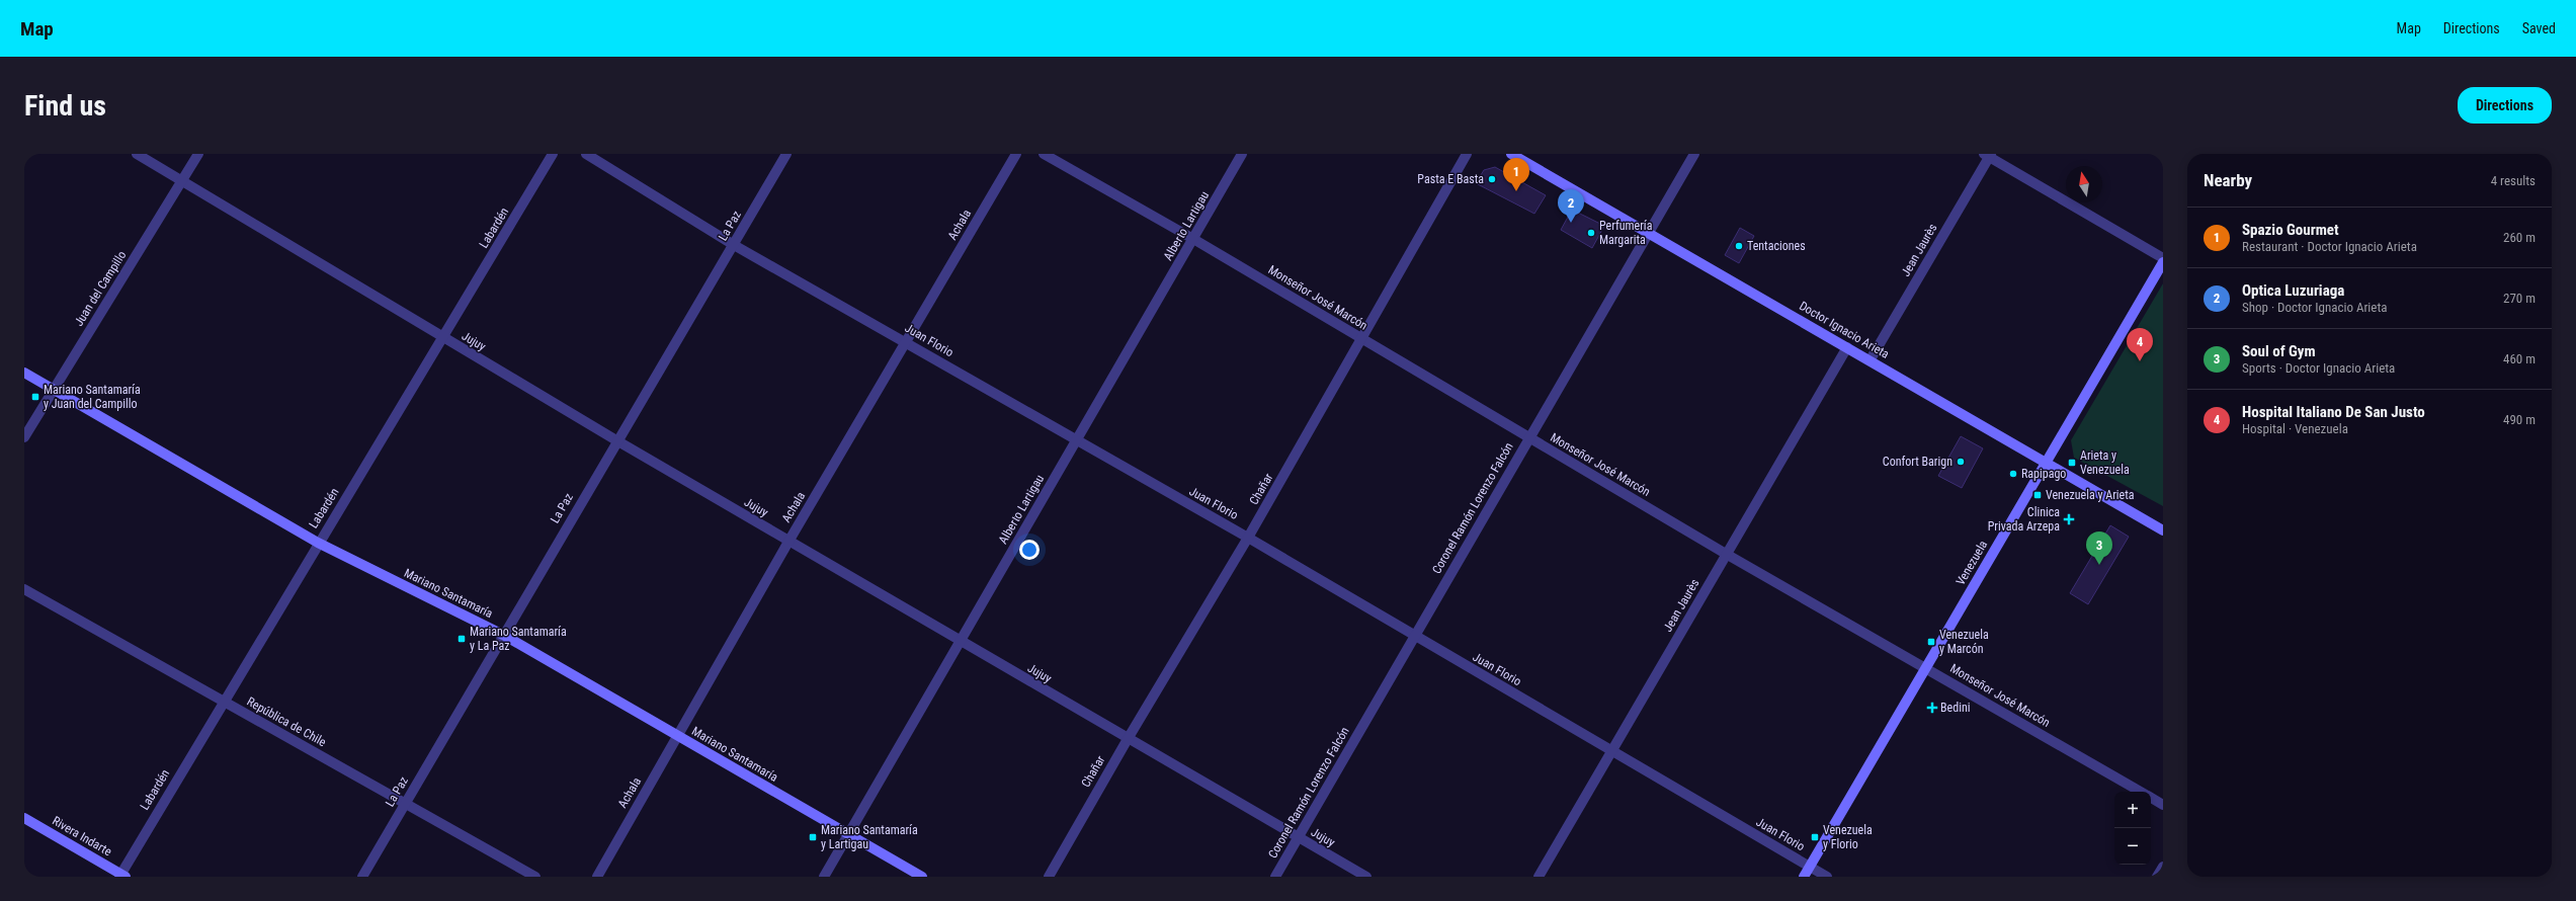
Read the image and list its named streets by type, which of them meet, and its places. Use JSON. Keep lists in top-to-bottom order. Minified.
{"streets":{"street":["Achala","La Paz","Alberto Lartigau","Labardén","Jean Jaurès","Juan del Campillo","Monseñor José Marcón","Doctor Ignacio Arieta","Juan Florio","Jujuy","Chañar","Coronel Ramón Lorenzo Falcón","Venezuela","Mariano Santamaría","República de Chile","Rivera Indarte"]},"crossings":[["Achala","Juan Florio"],["Achala","Jujuy"],["Achala","Mariano Santamaría"],["La Paz","Juan Florio"],["La Paz","Jujuy"],["La Paz","Mariano Santamaría"],["La Paz","República de Chile"],["Alberto Lartigau","Monseñor José Marcón"],["Alberto Lartigau","Juan Florio"],["Alberto Lartigau","Jujuy"],["Alberto Lartigau","Mariano Santamaría"],["Labardén","Jujuy"],["Labardén","Mariano Santamaría"],["Labardén","República de Chile"],["Labardén","Rivera Indarte"],["Jean Jaurès","Monseñor José Marcón"],["Jean Jaurès","Doctor Ignacio Arieta"],["Jean Jaurès","Juan Florio"],["Juan del Campillo","Jujuy"],["Juan del Campillo","Mariano Santamaría"],["Monseñor José Marcón","Chañar"],["Monseñor José Marcón","Coronel Ramón Lorenzo Falcón"],["Monseñor José Marcón","Venezuela"],["Doctor Ignacio Arieta","Coronel Ramón Lorenzo Falcón"],["Doctor Ignacio Arieta","Venezuela"],["Juan Florio","Chañar"],["Juan Florio","Coronel Ramón Lorenzo Falcón"],["Juan Florio","Venezuela"],["Jujuy","Chañar"],["Jujuy","Coronel Ramón Lorenzo Falcón"]],"places":{"other":["Pasta E Basta","Perfumería Margarita","Tentaciones","Confort Barign","Rapipago"],"transit":["Mariano Santamaría y Juan del Campillo","Arieta y Venezuela","Venezuela y Arieta","Mariano Santamaría y La Paz","Venezuela y Marcón","Mariano Santamaría y Lartigau","Venezuela y Florio"],"health":["Clinica Privada Arzepa","Bedini"]},"north":"top","page":{"header":"Map","nav":["Map","Directions","Saved"],"buttons":"Directions","title":"Find us","heading":["Nearby","4 results"],"pins":["1","2","4","3"],"list":[{"mark":"1","name":"Spazio Gourmet","note":"Restaurant · Doctor Ignacio Arieta","value":"260 m"},{"mark":"2","name":"Optica Luzuriaga","note":"Shop · Doctor Ignacio Arieta","value":"270 m"},{"mark":"3","name":"Soul of Gym","note":"Sports · Doctor Ignacio Arieta","value":"460 m"},{"mark":"4","name":"Hospital Italiano De San Justo","note":"Hospital · Venezuela","value":"490 m"}],"map_buttons":["+","−"]}}
